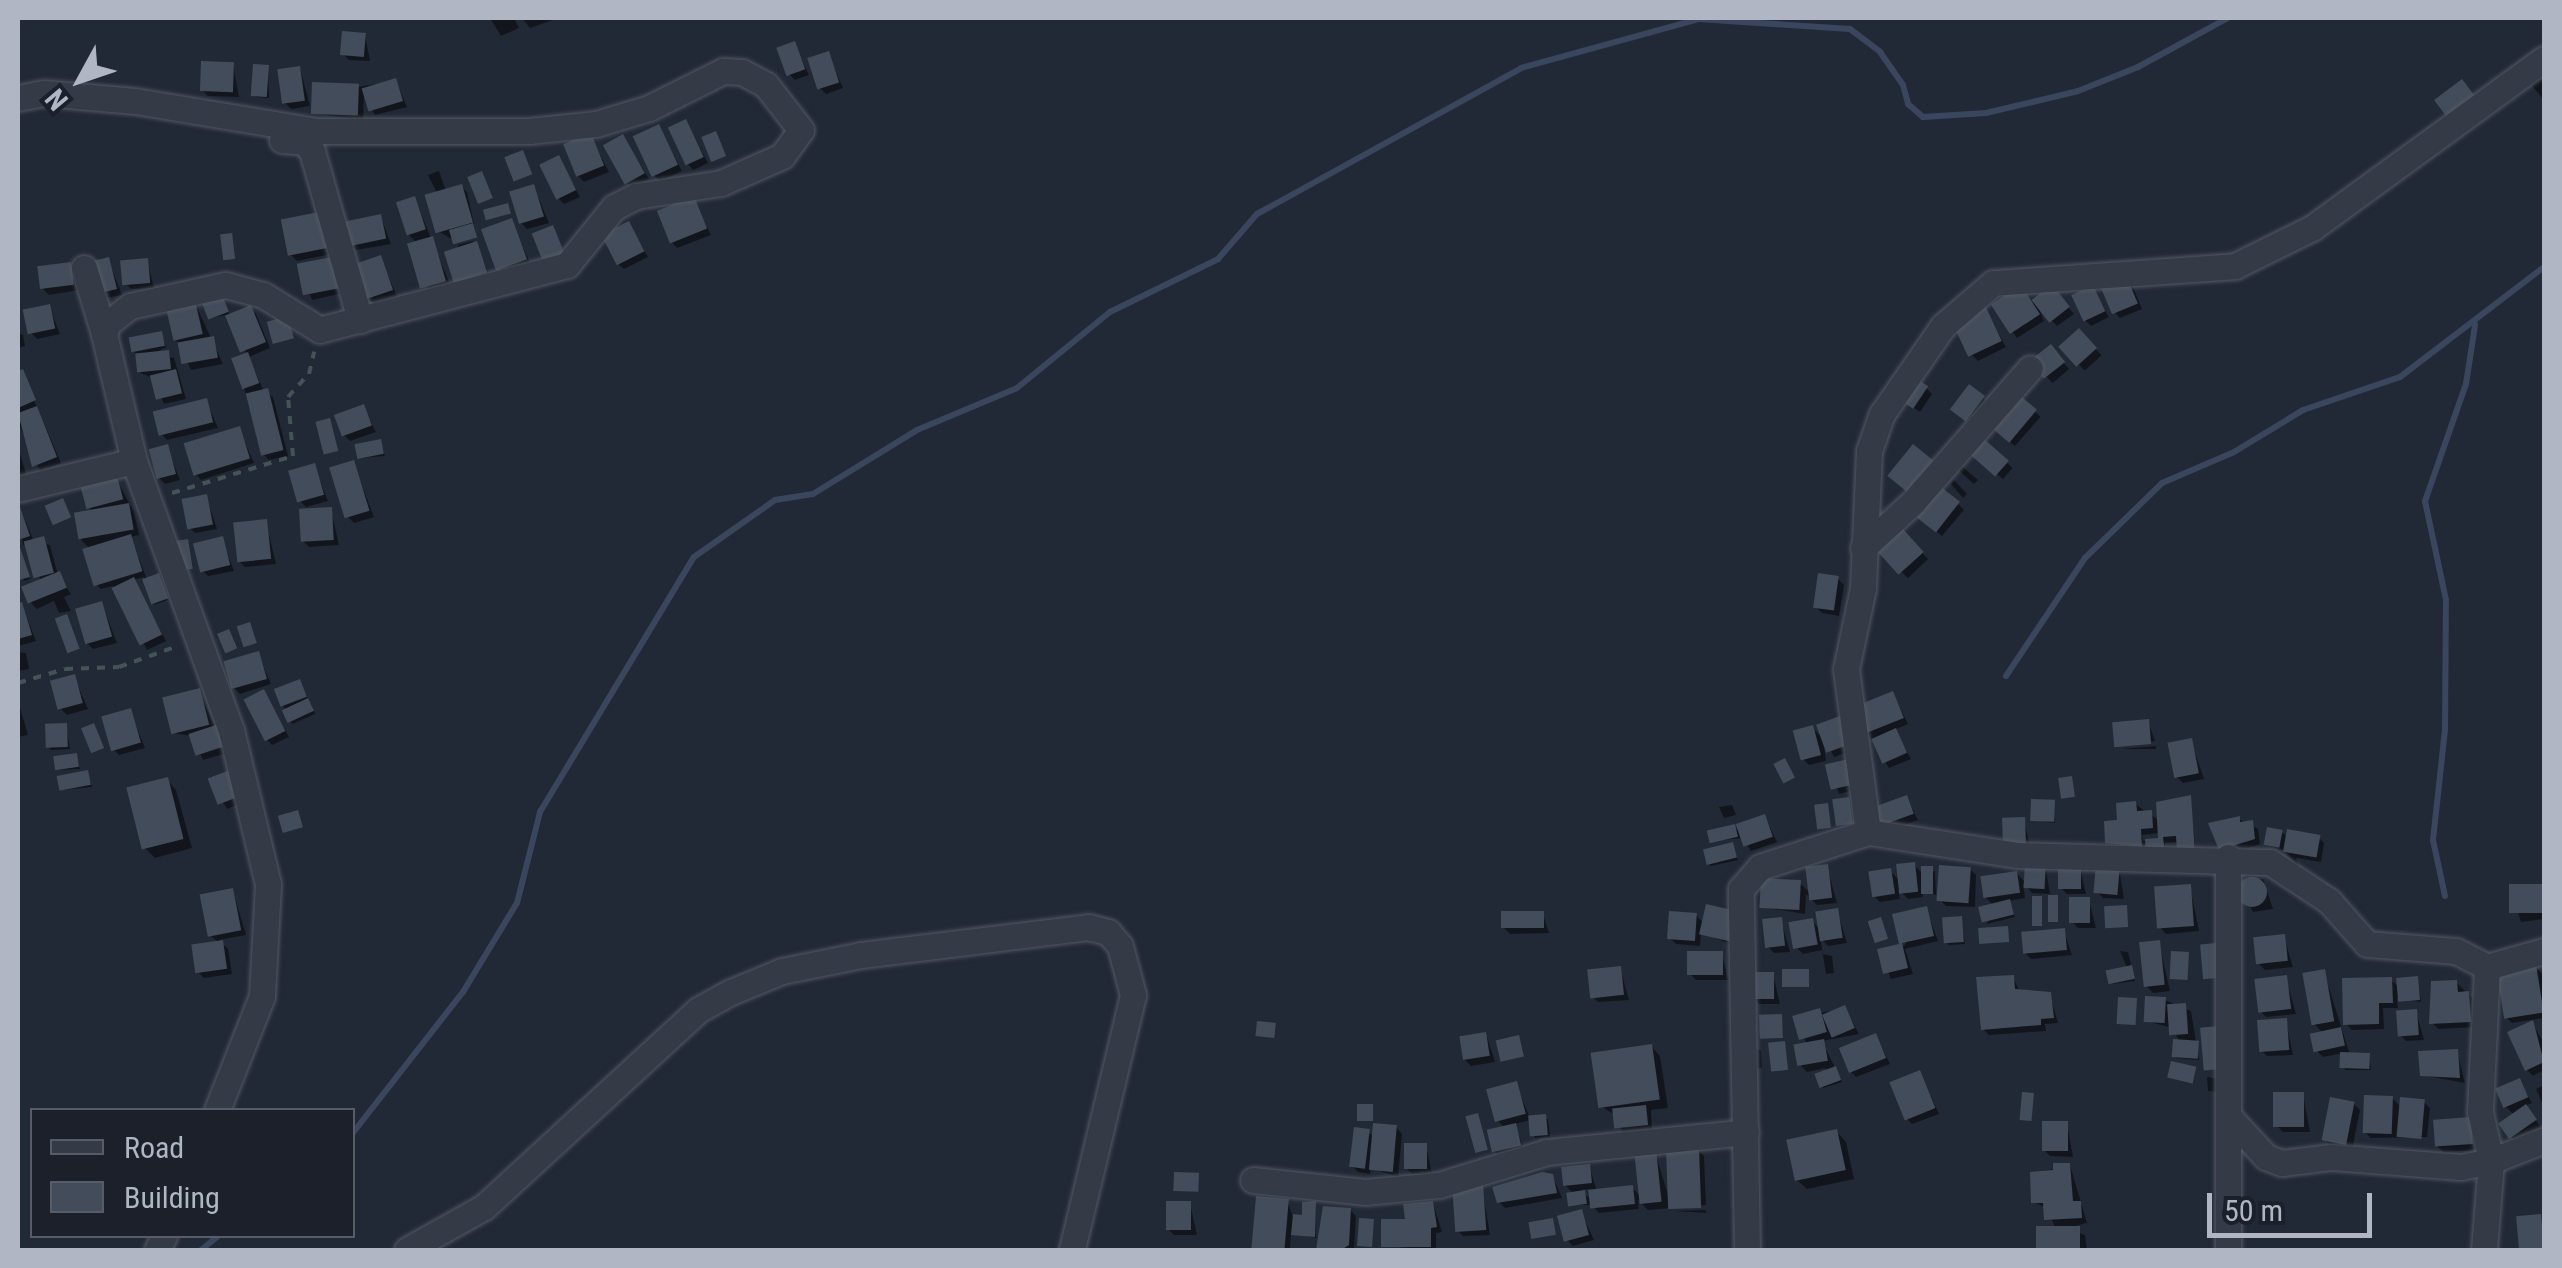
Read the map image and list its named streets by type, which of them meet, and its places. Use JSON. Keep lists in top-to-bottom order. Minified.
{"legend":["Road","Building"],"scale_bar":"50 m","north":"bottom left"}
